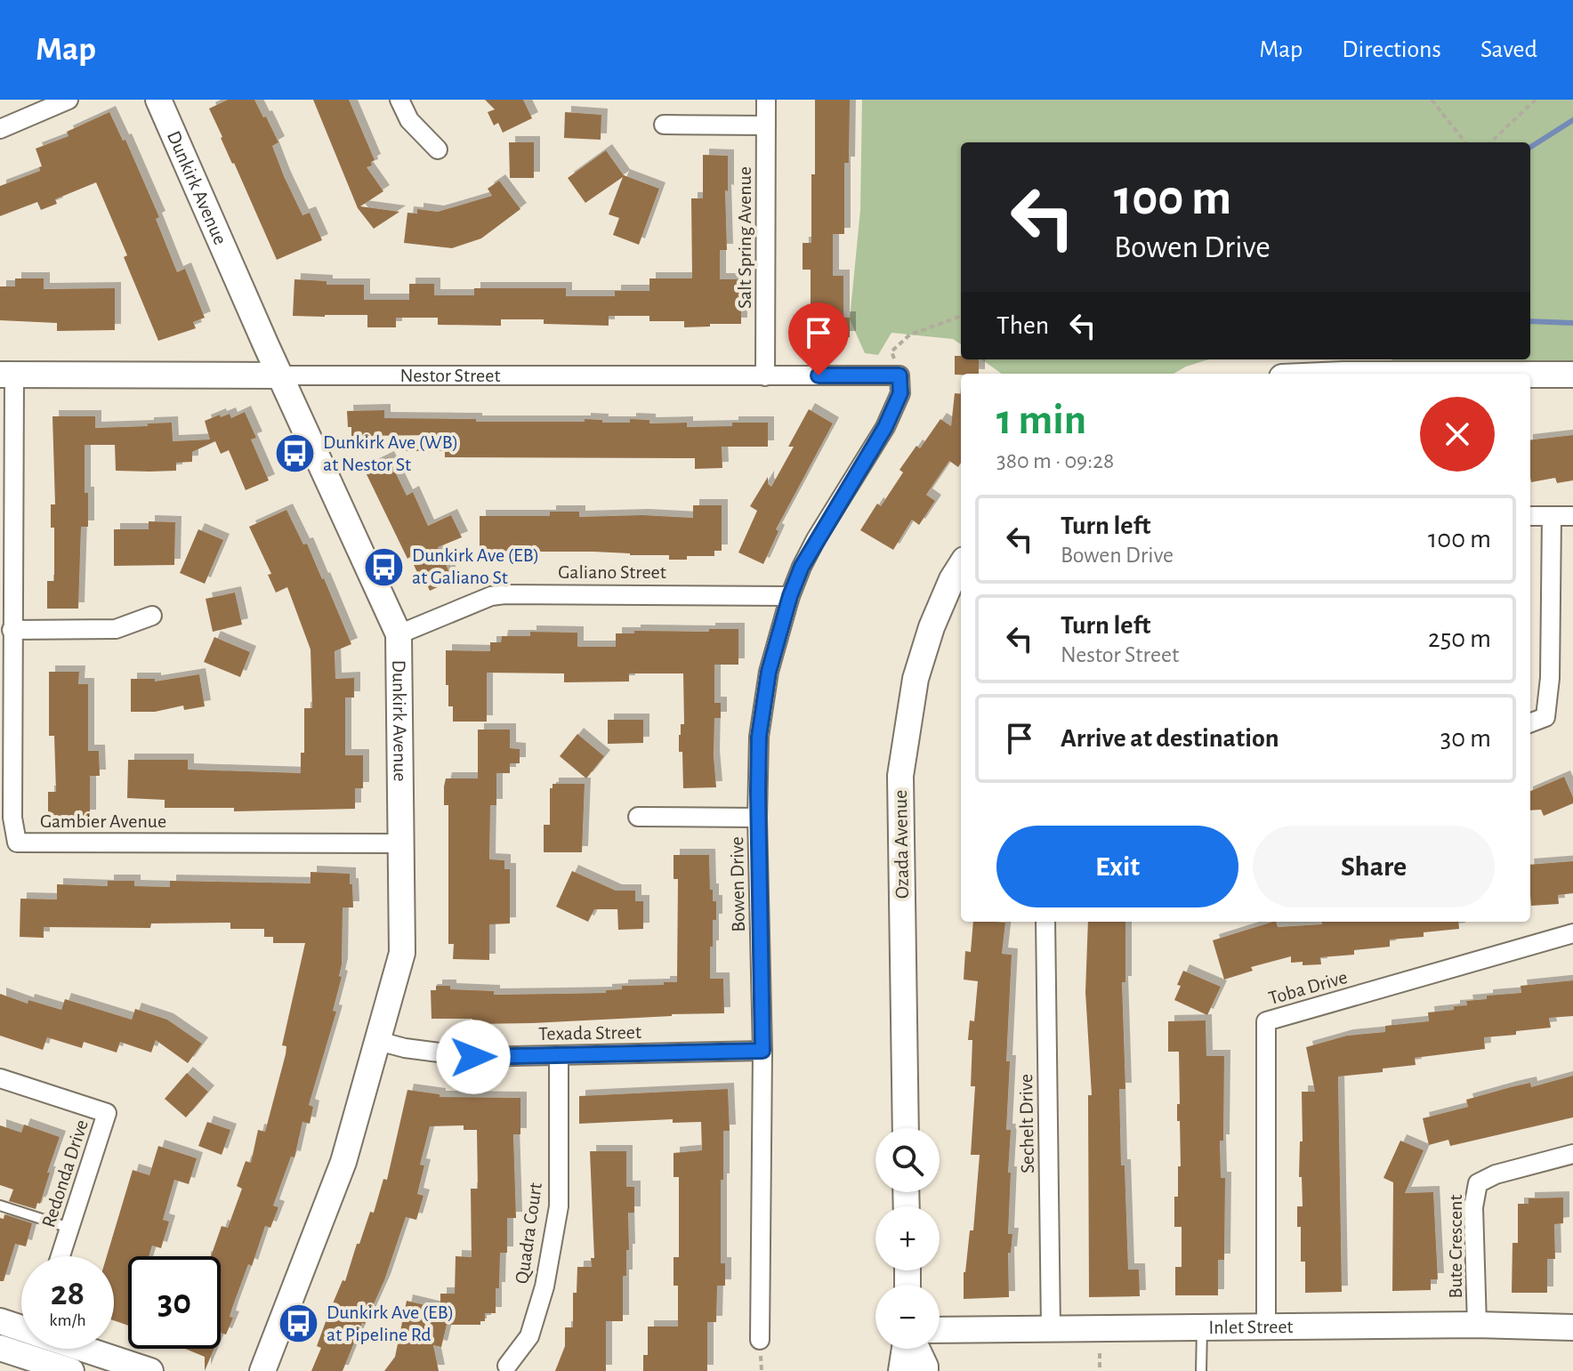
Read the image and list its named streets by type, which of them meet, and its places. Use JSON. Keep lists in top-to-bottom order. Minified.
{"streets":{"street":["Dunkirk Avenue","Salt Spring Avenue","Nestor Street","Galiano Street","Gambier Avenue","Ozada Avenue","Bowen Drive","Toba Drive","Texada Street","Sechelt Drive","Redonda Drive","Quadra Court","Bute Crescent","Inlet Street"]},"crossings":[["Dunkirk Avenue","Nestor Street"],["Dunkirk Avenue","Galiano Street"],["Dunkirk Avenue","Gambier Avenue"],["Dunkirk Avenue","Texada Street"],["Salt Spring Avenue","Nestor Street"],["Nestor Street","Gambier Avenue"],["Nestor Street","Bowen Drive"],["Galiano Street","Bowen Drive"],["Bowen Drive","Texada Street"],["Toba Drive","Inlet Street"],["Texada Street","Quadra Court"],["Sechelt Drive","Inlet Street"],["Bute Crescent","Inlet Street"]],"places":{"bus stop":["Dunkirk Ave (WB) at Nestor St","Dunkirk Ave (EB) at Galiano St","Dunkirk Ave (EB) at Pipeline Rd"]},"page":{"header":"Map","nav":["Map","Directions","Saved"],"turn":["100 m","Bowen Drive"],"then":"Then","heading":["1 min","380 m · 09:28"],"list":[{"name":"Turn left","note":"Bowen Drive","value":"100 m"},{"name":"Turn left","note":"Nestor Street","value":"250 m"},{"name":"Arrive at destination","value":"30 m"}],"buttons":["Exit","Share"],"map_buttons":["+","−"],"speed":"28 km/h","limit":"30"}}
